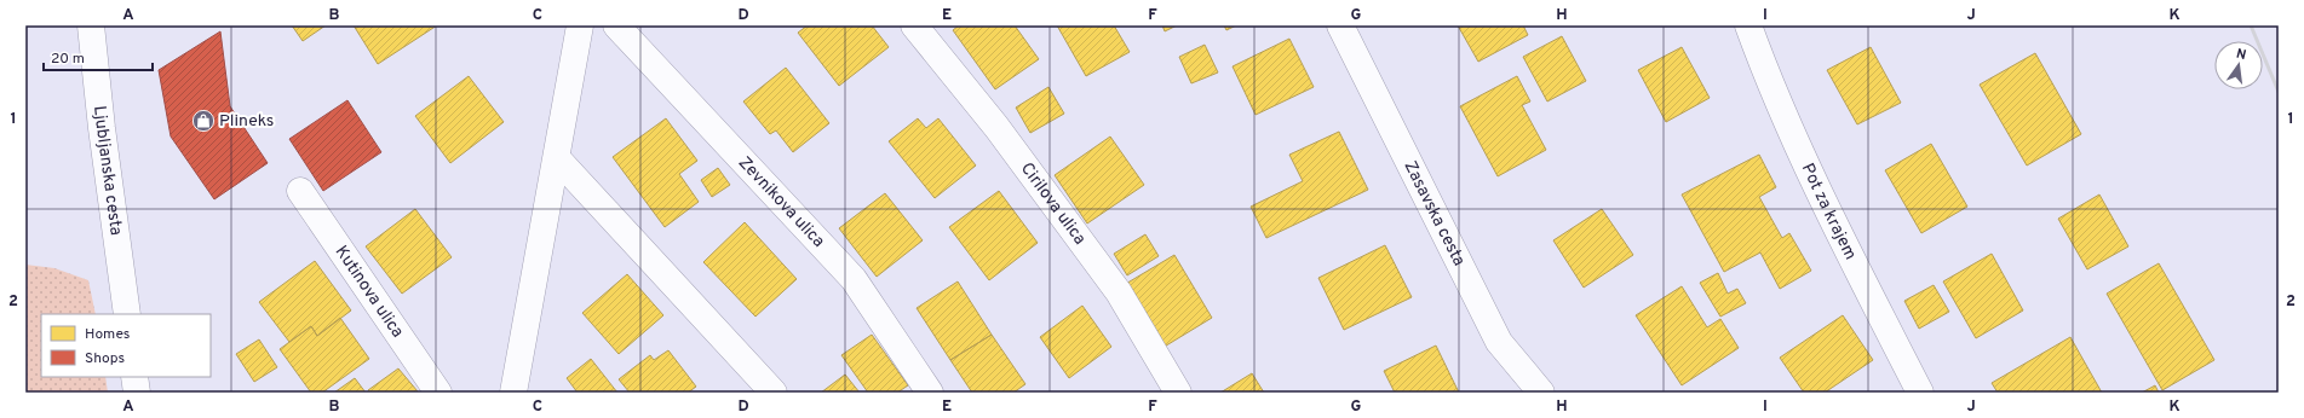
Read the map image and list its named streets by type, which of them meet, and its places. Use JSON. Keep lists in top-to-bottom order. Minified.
{"streets":{"street":["Ljubljanska cesta","Zevnikova ulica","Cirilova ulica","Pot za krajem","Zasavska cesta","Kutinova ulica"]},"places":{"shop":["Plineks"]},"legend":["Homes","Shops"],"scale_bar":"20 m","north":"top","grid":{"columns":["A","B","C","D","E","F","G","H","I","J","K"],"rows":["1","2"]}}
